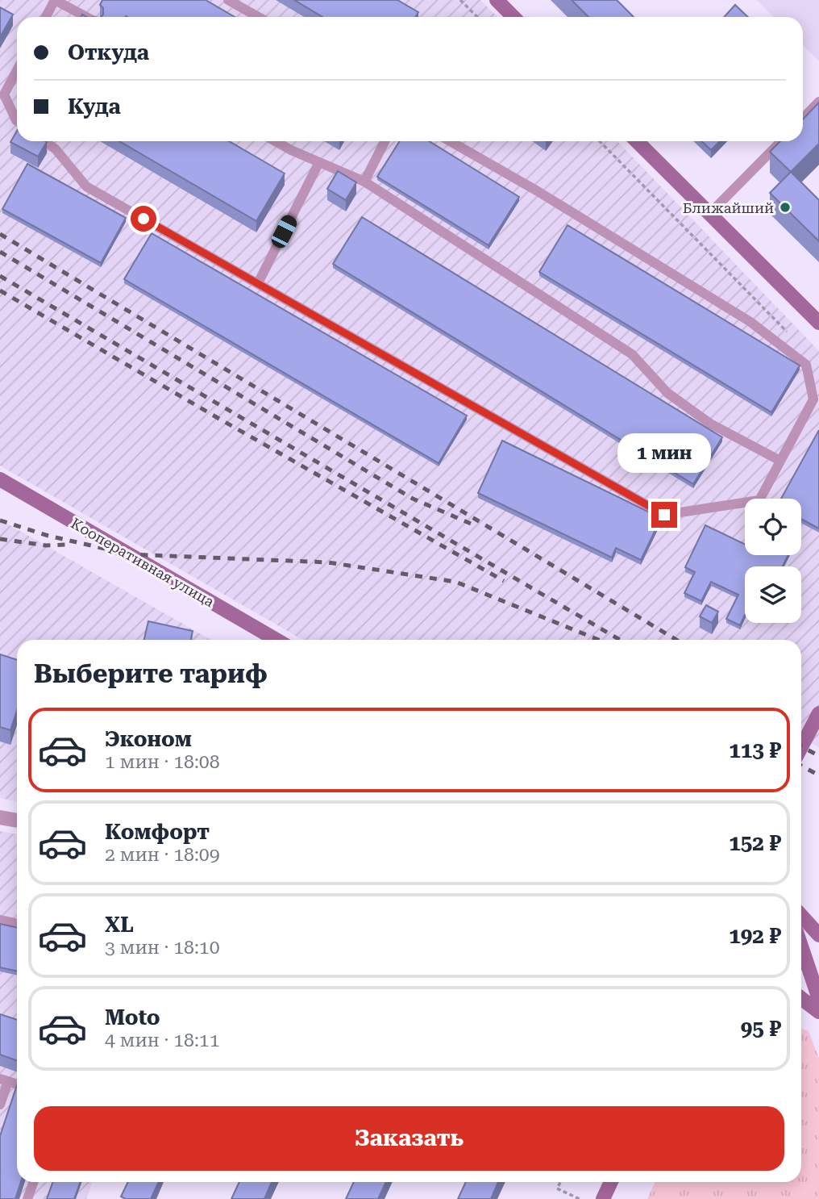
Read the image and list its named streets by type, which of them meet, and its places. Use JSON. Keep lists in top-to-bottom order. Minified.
{"streets":{"main road":["Кооперативная улица"]},"places":["Ближайший"],"page":{"banner":["Откуда","Куда"],"bubble":"1 мин","heading":"Выберите тариф","list":[{"name":"Эконом","note":"1 мин · 18:08","value":"113 ₽"},{"name":"Комфорт","note":"2 мин · 18:09","value":"152 ₽"},{"name":"XL","note":"3 мин · 18:10","value":"192 ₽"},{"name":"Moto","note":"4 мин · 18:11","value":"95 ₽"}],"buttons":"Заказать"}}
